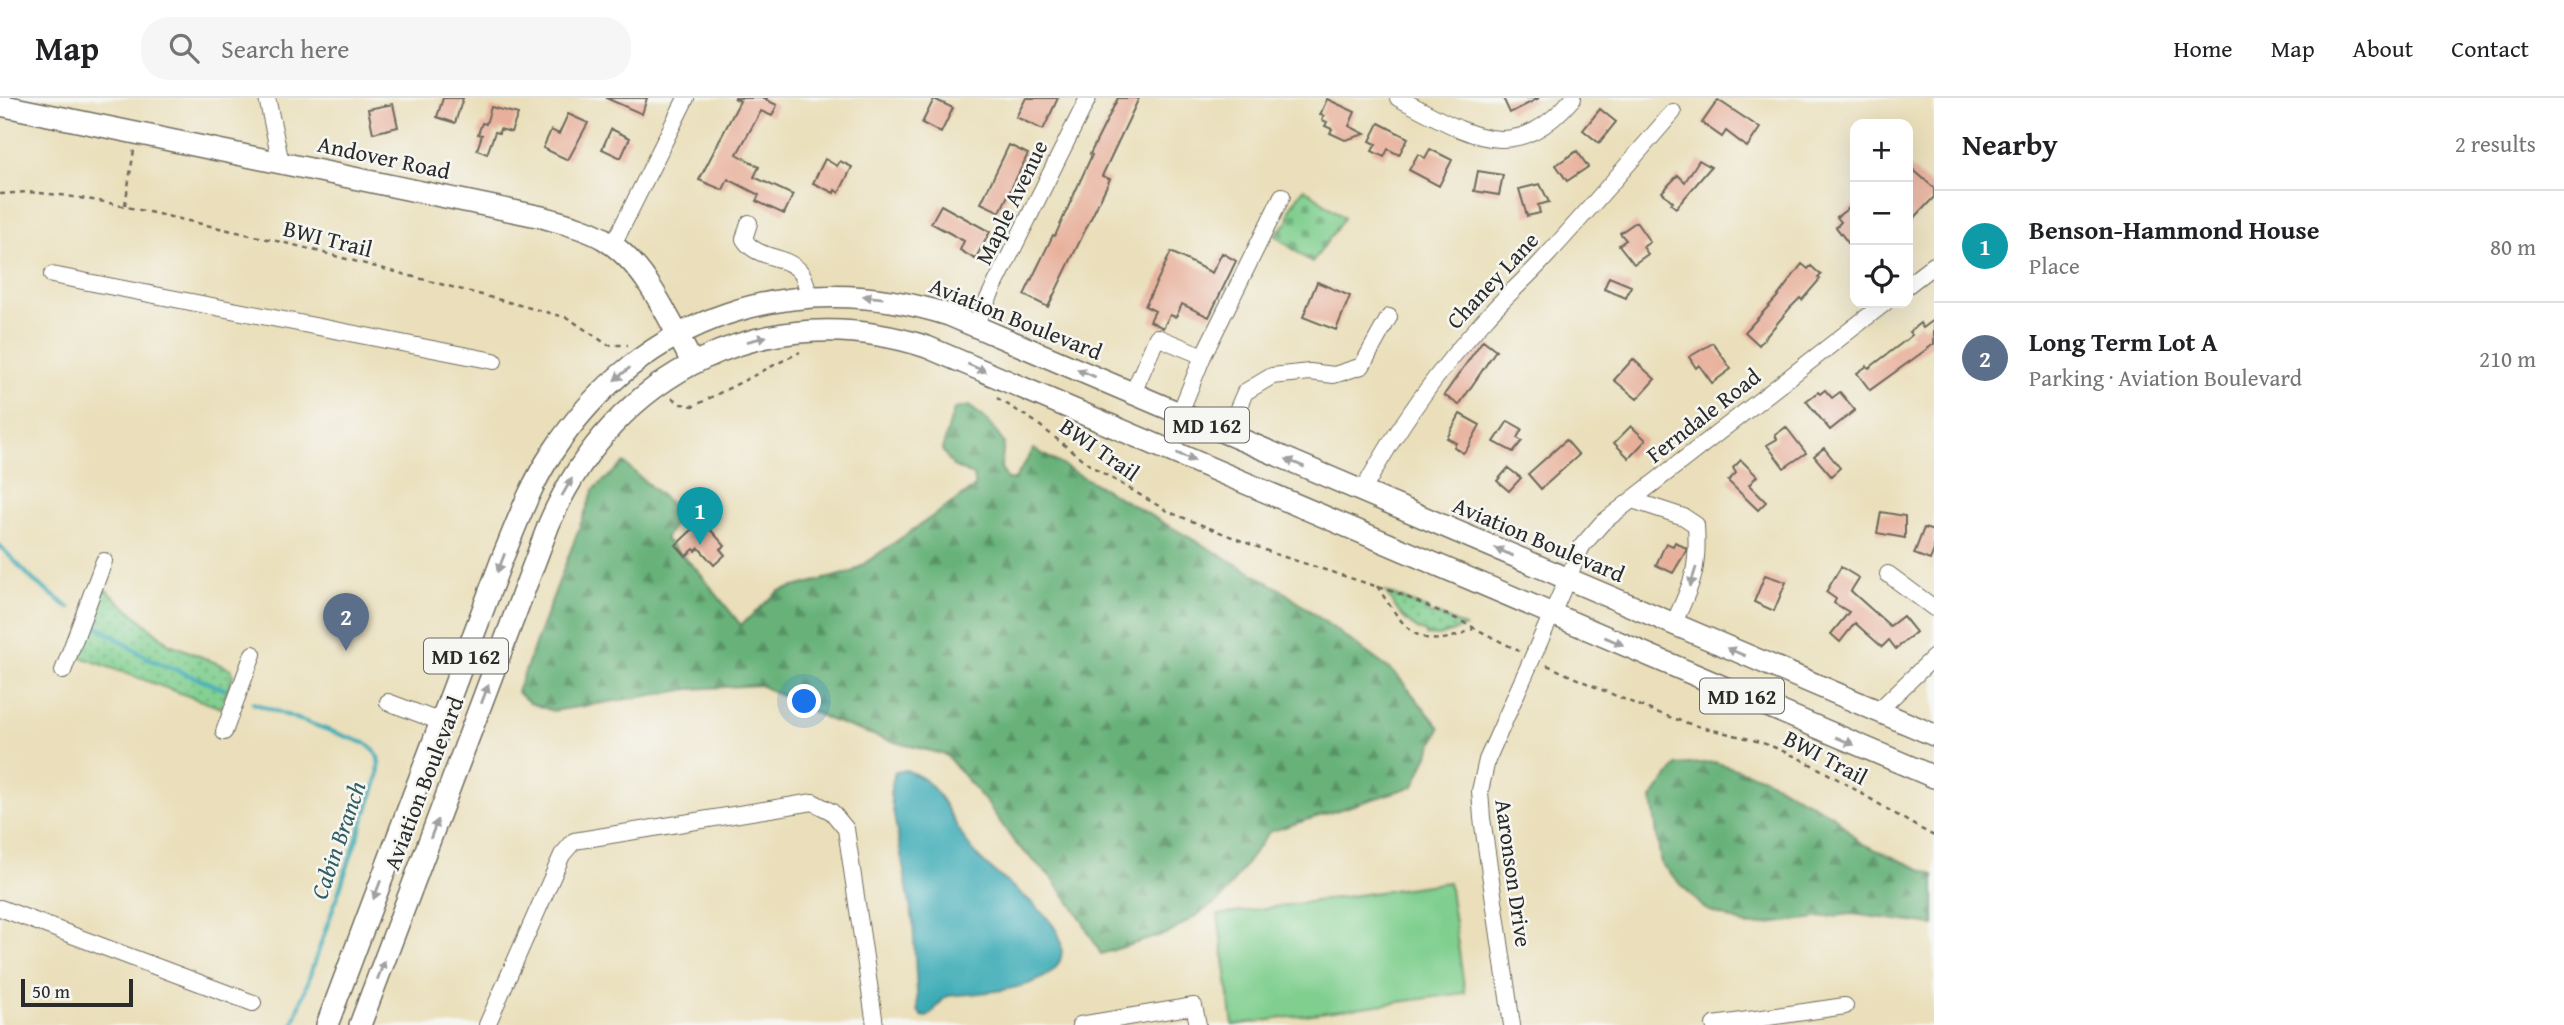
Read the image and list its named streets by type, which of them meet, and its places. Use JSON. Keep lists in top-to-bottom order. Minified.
{"streets":{"main road":["Andover Road","Aviation Boulevard","MD 162"],"street":["Maple Avenue","Chaney Lane","Ferndale Road","Aaronson Drive"],"path":["BWI Trail"]},"crossings":[["Andover Road","Aviation Boulevard"],["Maple Avenue","Aviation Boulevard"],["Chaney Lane","Aviation Boulevard"],["Aviation Boulevard","Ferndale Road"],["Aviation Boulevard","Aaronson Drive"],["Ferndale Road","Aaronson Drive"]],"water":["Cabin Branch"],"scale_bar":"50 m","page":{"header":"Map","search":"Search here","nav":["Home","Map","About","Contact"],"heading":["Nearby","2 results"],"map_buttons":["+","−"],"list":[{"mark":"1","name":"Benson-Hammond House","note":"Place","value":"80 m"},{"mark":"2","name":"Long Term Lot A","note":"Parking · Aviation Boulevard","value":"210 m"}],"pins":["1","2"],"scale":"50 m"}}
